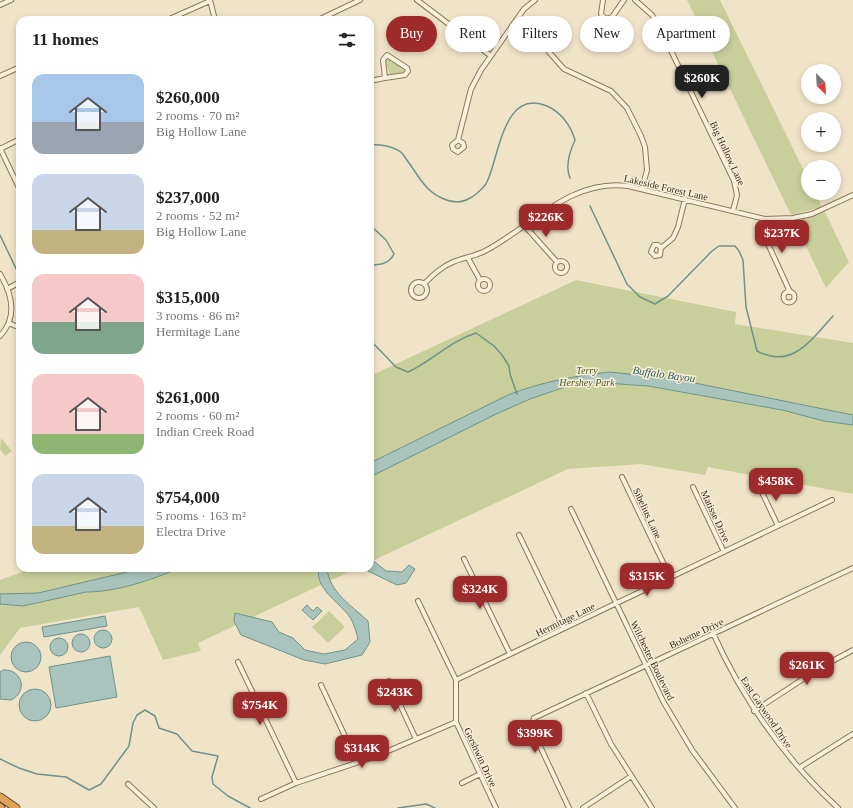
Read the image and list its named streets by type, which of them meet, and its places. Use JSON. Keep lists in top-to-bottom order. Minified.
{"streets":{"street":["Big Hollow Lane","Lakeside Forest Lane","Sibelius Lane","Matisse Drive","Hermitage Lane","Boheme Drive","Wilchester Boulevard","East Gaywood Drive","Gershwin Drive"]},"crossings":[["Big Hollow Lane","Lakeside Forest Lane"],["Sibelius Lane","Hermitage Lane"],["Matisse Drive","Hermitage Lane"],["Hermitage Lane","Wilchester Boulevard"],["Hermitage Lane","Gershwin Drive"],["Boheme Drive","Wilchester Boulevard"],["Boheme Drive","East Gaywood Drive"]],"water":["Buffalo Bayou"],"parks":["Terry Hershey Park"],"north":"bottom right","page":{"chip":["Buy","Rent","Filters","New","Apartment"],"heading":"11 homes","map_buttons":["+","−"],"list":[{"name":"$260,000","note":"2 rooms · 70 m² · Big Hollow Lane"},{"name":"$237,000","note":"2 rooms · 52 m² · Big Hollow Lane"},{"name":"$315,000","note":"3 rooms · 86 m² · Hermitage Lane"},{"name":"$261,000","note":"2 rooms · 60 m² · Indian Creek Road"},{"name":"$754,000","note":"5 rooms · 163 m² · Electra Drive"}],"price":["$260K","$226K","$237K","$458K","$315K","$324K","$261K","$243K","$754K","$399K","$314K"]}}
